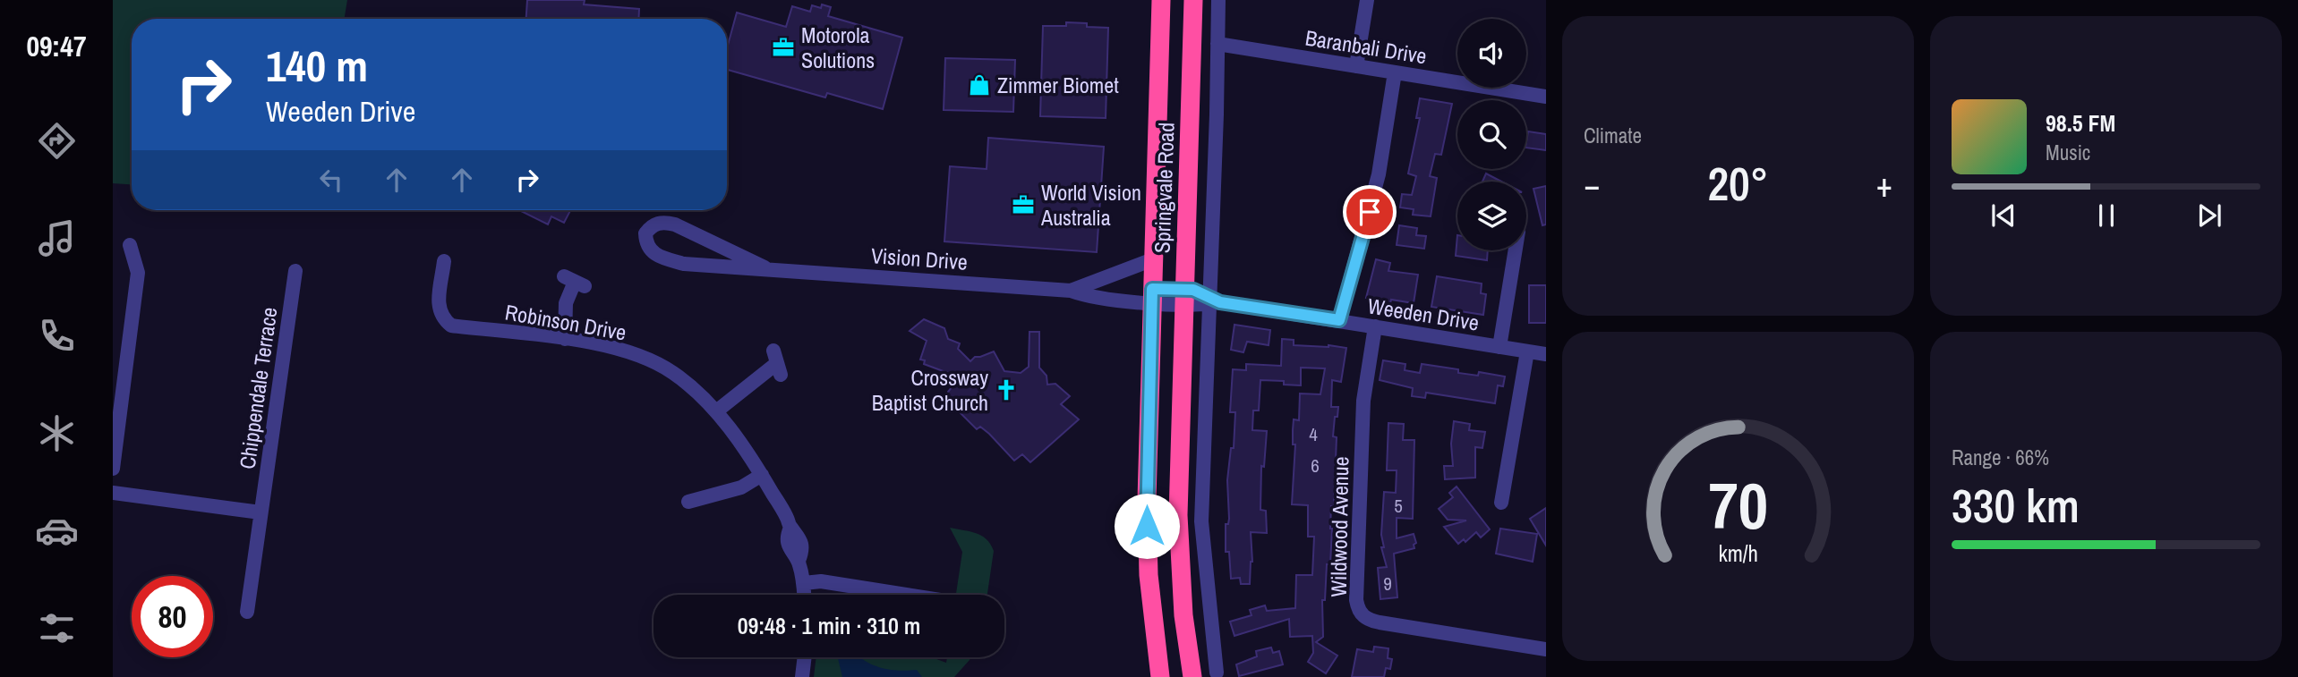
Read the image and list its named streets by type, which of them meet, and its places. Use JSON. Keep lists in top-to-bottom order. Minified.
{"streets":{"highway":["Springvale Road"],"street":["Baranbali Drive","Vision Drive","Weeden Drive","Robinson Drive","Chippendale Terrace","Wildwood Avenue"]},"crossings":[["Springvale Road","Vision Drive"],["Springvale Road","Weeden Drive"],["Vision Drive","Weeden Drive"],["Weeden Drive","Wildwood Avenue"]],"places":{"office":["Motorola Solutions","World Vision Australia"],"shop":["Zimmer Biomet"],"church":["Crossway Baptist Church"]},"house_numbers":["4","6","5","9"],"page":{"tabs":"09:47","tile":["Climate",["Range · 66%","330 km"]],"turn":["140 m","Weeden Drive"],"song":["98.5 FM","Music"],"heat":["−","20°","+"],"limit":"80","trip":"09:48 · 1 min · 310 m","gauge":["70","km/h"]}}
